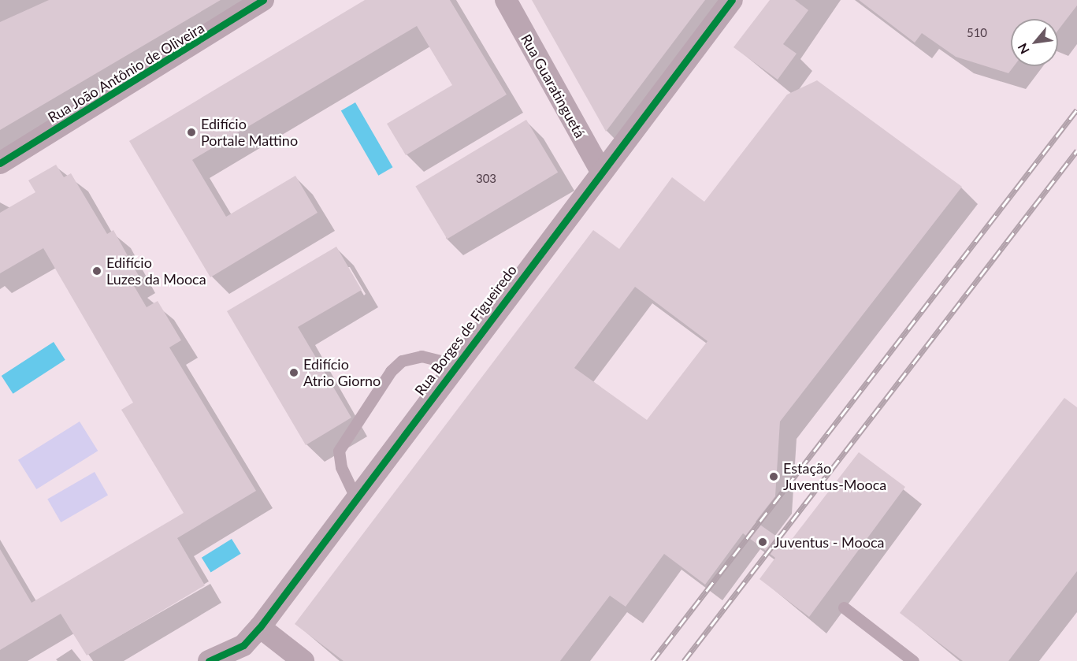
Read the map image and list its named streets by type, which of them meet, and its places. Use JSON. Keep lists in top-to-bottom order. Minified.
{"streets":{"street":["Rua João Antônio de Oliveira","Rua Guaratinguetá","Rua Borges de Figueiredo"]},"crossings":[["Rua Guaratinguetá","Rua Borges de Figueiredo"]],"places":["Edifício Portale Mattino","Edifício Luzes da Mooca","Edifício Atrio Giorno","Estação Juventus-Mooca","Juventus - Mooca"],"house_numbers":["510","303"],"north":"bottom left"}
